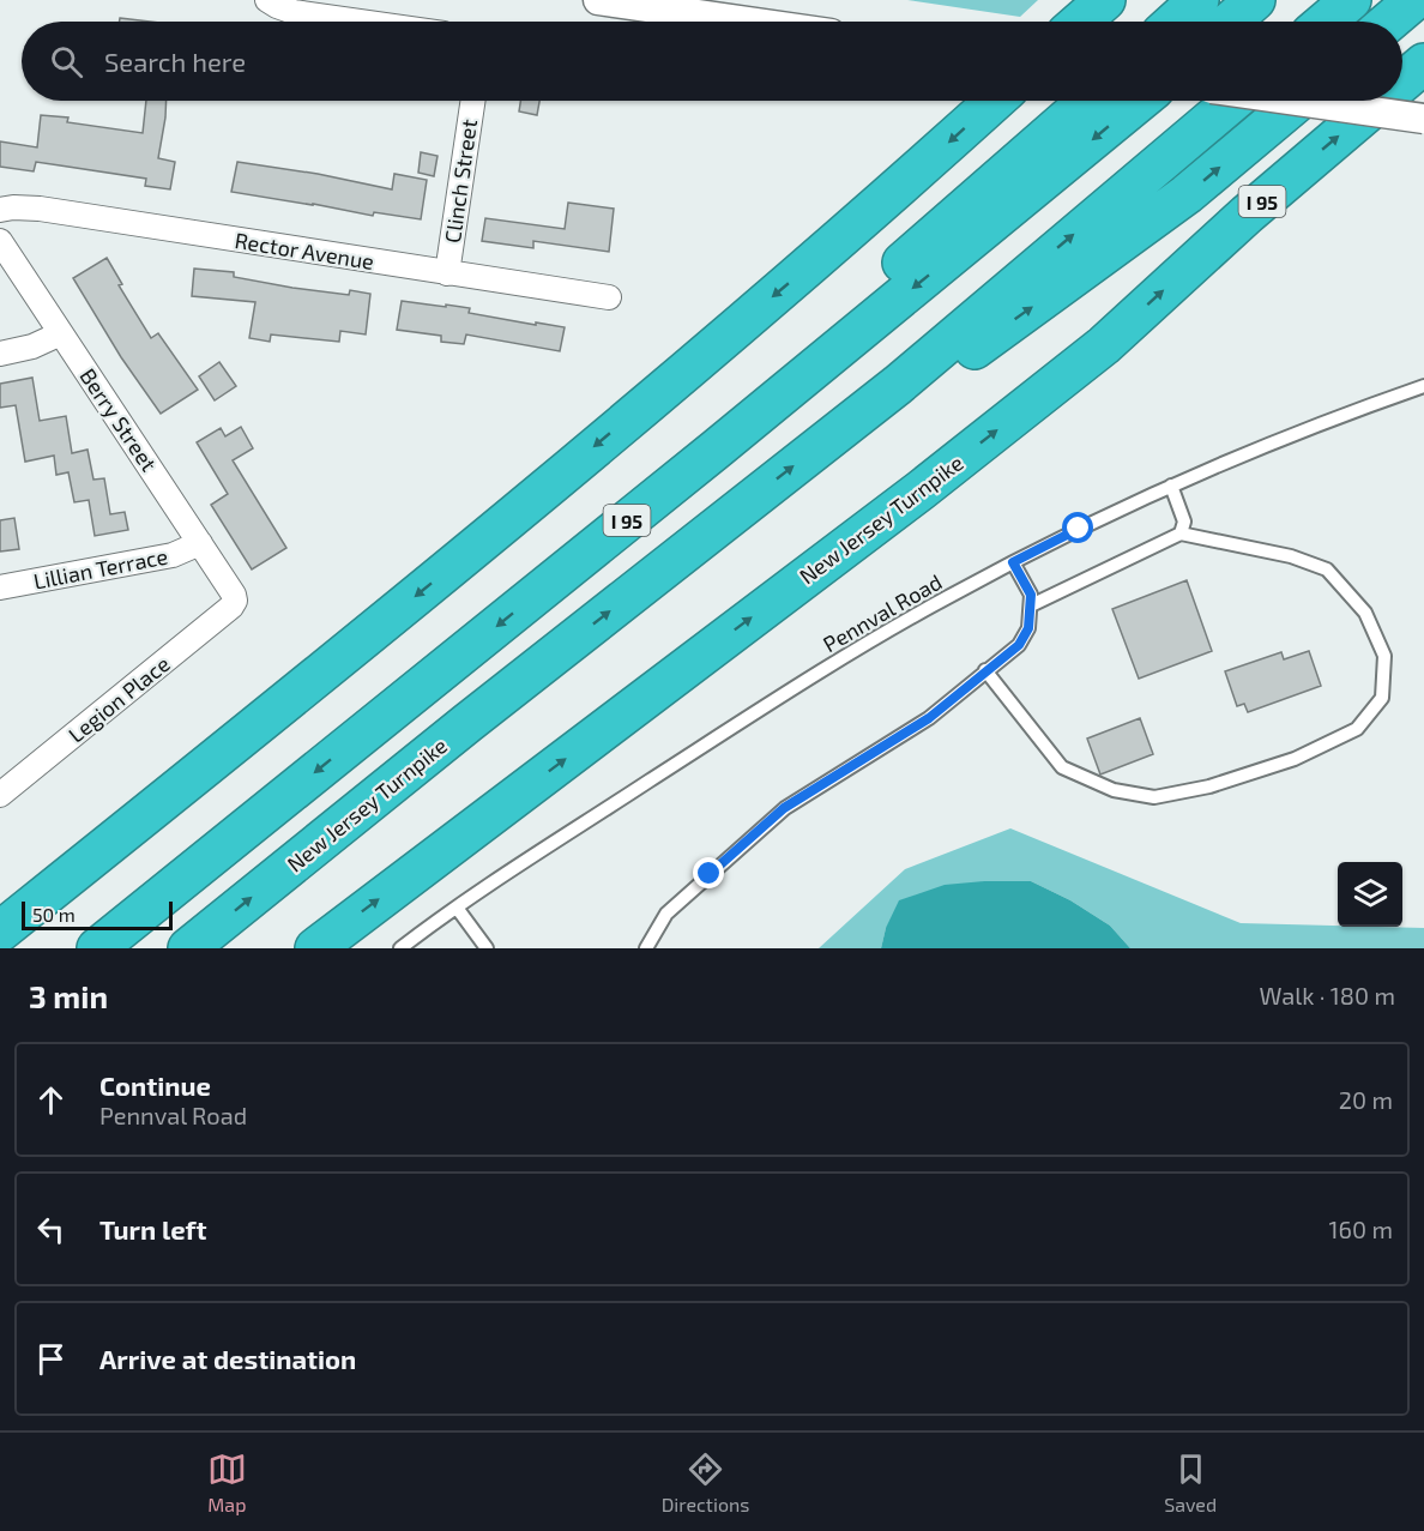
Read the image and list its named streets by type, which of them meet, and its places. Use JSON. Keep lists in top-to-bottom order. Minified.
{"streets":{"highway":["I 95","New Jersey Turnpike"],"street":["Clinch Street","Rector Avenue","Berry Street","Lillian Terrace","Legion Place"],"lane":["Pennval Road"]},"crossings":[["Clinch Street","Rector Avenue"],["Berry Street","Lillian Terrace"],["Berry Street","Legion Place"]],"scale_bar":"50 m","page":{"search":"Search here","scale":"50 m","heading":["3 min","Walk · 180 m"],"list":[["Continue","Pennval Road","20 m"],["Turn left","160 m"],"Arrive at destination"],"nav":["Map","Directions","Saved"]}}
